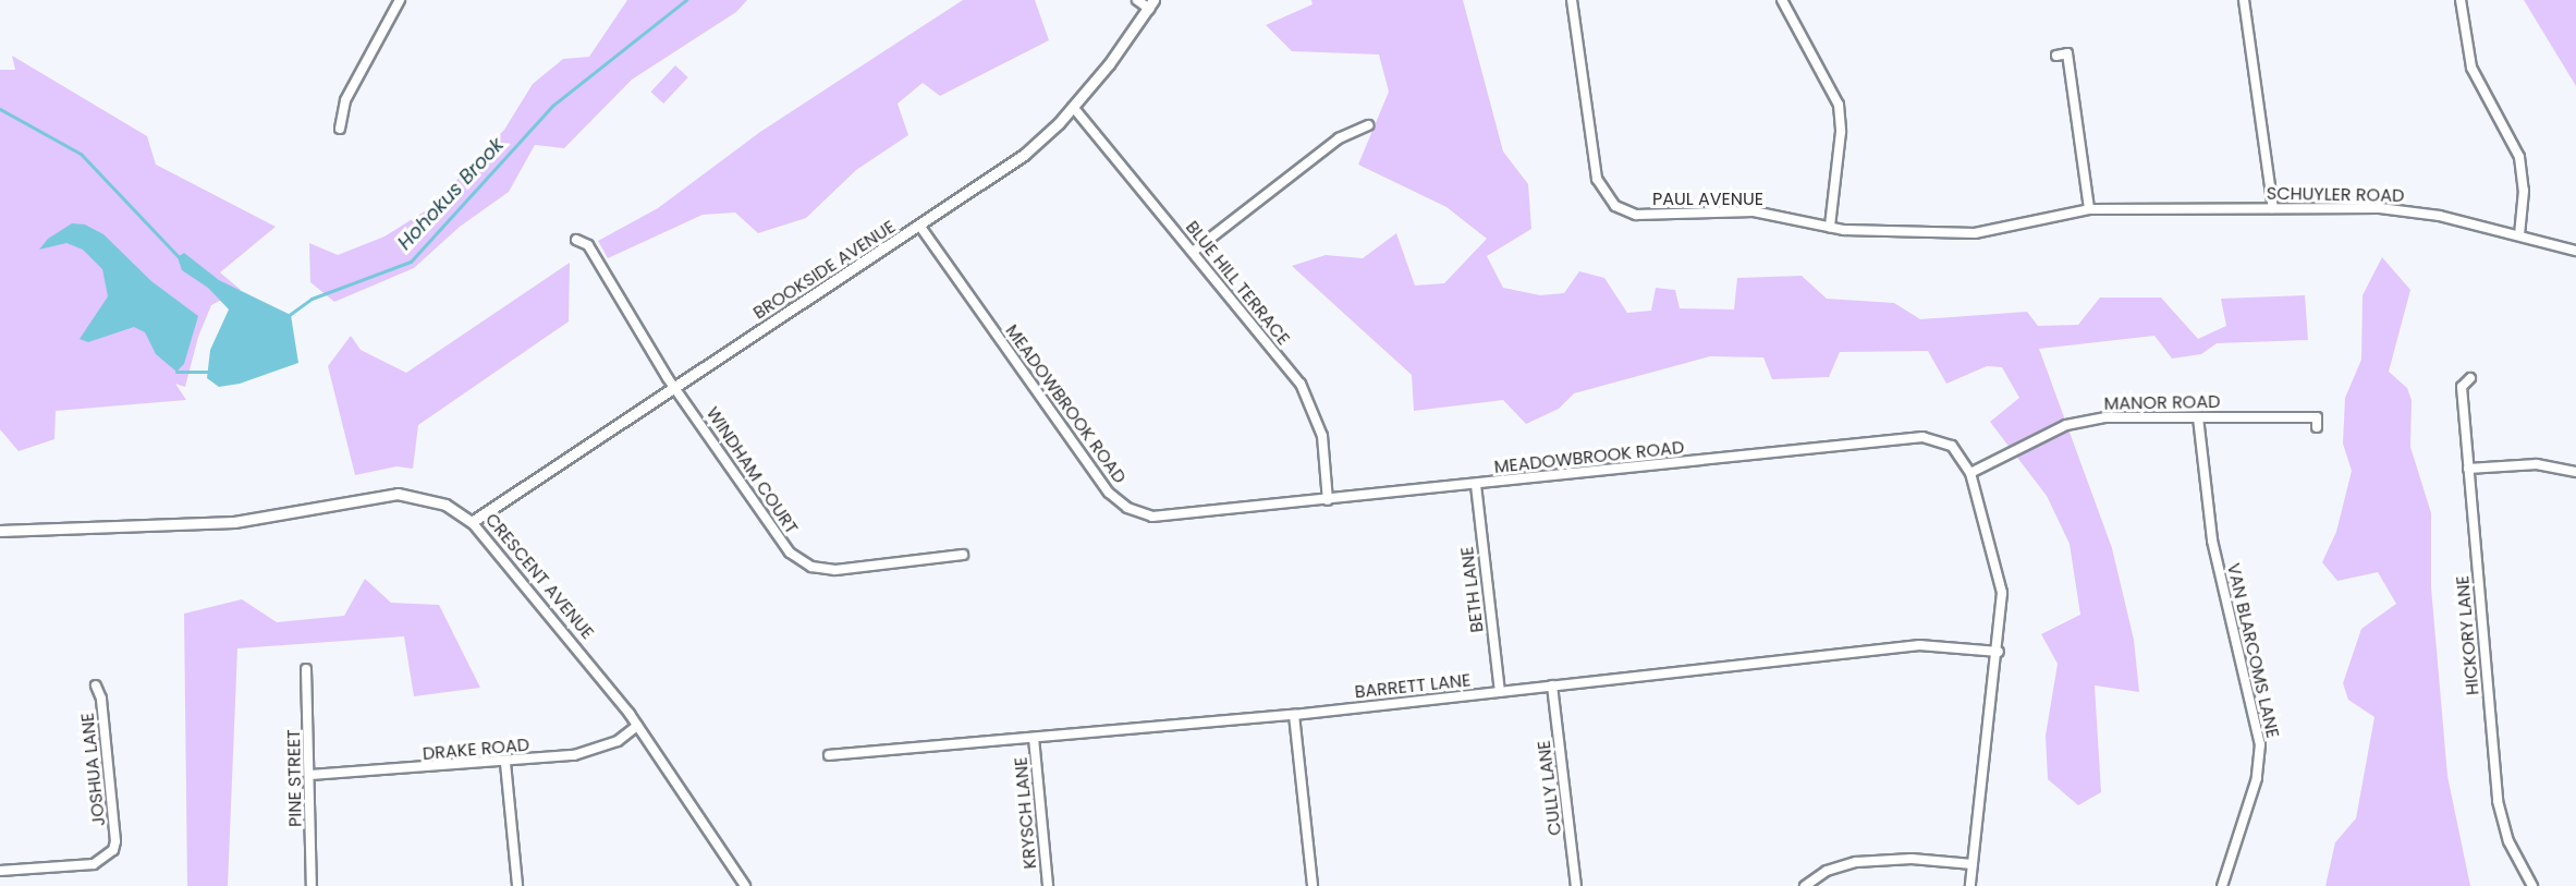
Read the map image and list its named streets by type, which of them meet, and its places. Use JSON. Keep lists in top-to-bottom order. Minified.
{"streets":{"street":["SCHUYLER ROAD","PAUL AVENUE","BROOKSIDE AVENUE","BLUE HILL TERRACE","MANOR ROAD","MEADOWBROOK ROAD","WINDHAM COURT","CRESCENT AVENUE","BETH LANE","HICKORY LANE","VAN BLARCOMS LANE","BARRETT LANE","DRAKE ROAD","JOSHUA LANE","PINE STREET","CULLY LANE","KRYSCH LANE"]},"crossings":[["SCHUYLER ROAD","PAUL AVENUE"],["BROOKSIDE AVENUE","BLUE HILL TERRACE"],["BROOKSIDE AVENUE","MEADOWBROOK ROAD"],["BROOKSIDE AVENUE","WINDHAM COURT"],["BROOKSIDE AVENUE","CRESCENT AVENUE"],["BLUE HILL TERRACE","MEADOWBROOK ROAD"],["MANOR ROAD","MEADOWBROOK ROAD"],["MANOR ROAD","VAN BLARCOMS LANE"],["MEADOWBROOK ROAD","BETH LANE"],["MEADOWBROOK ROAD","BARRETT LANE"],["CRESCENT AVENUE","DRAKE ROAD"],["BETH LANE","BARRETT LANE"],["BARRETT LANE","CULLY LANE"],["BARRETT LANE","KRYSCH LANE"],["DRAKE ROAD","PINE STREET"]],"water":["Hohokus Brook"]}
